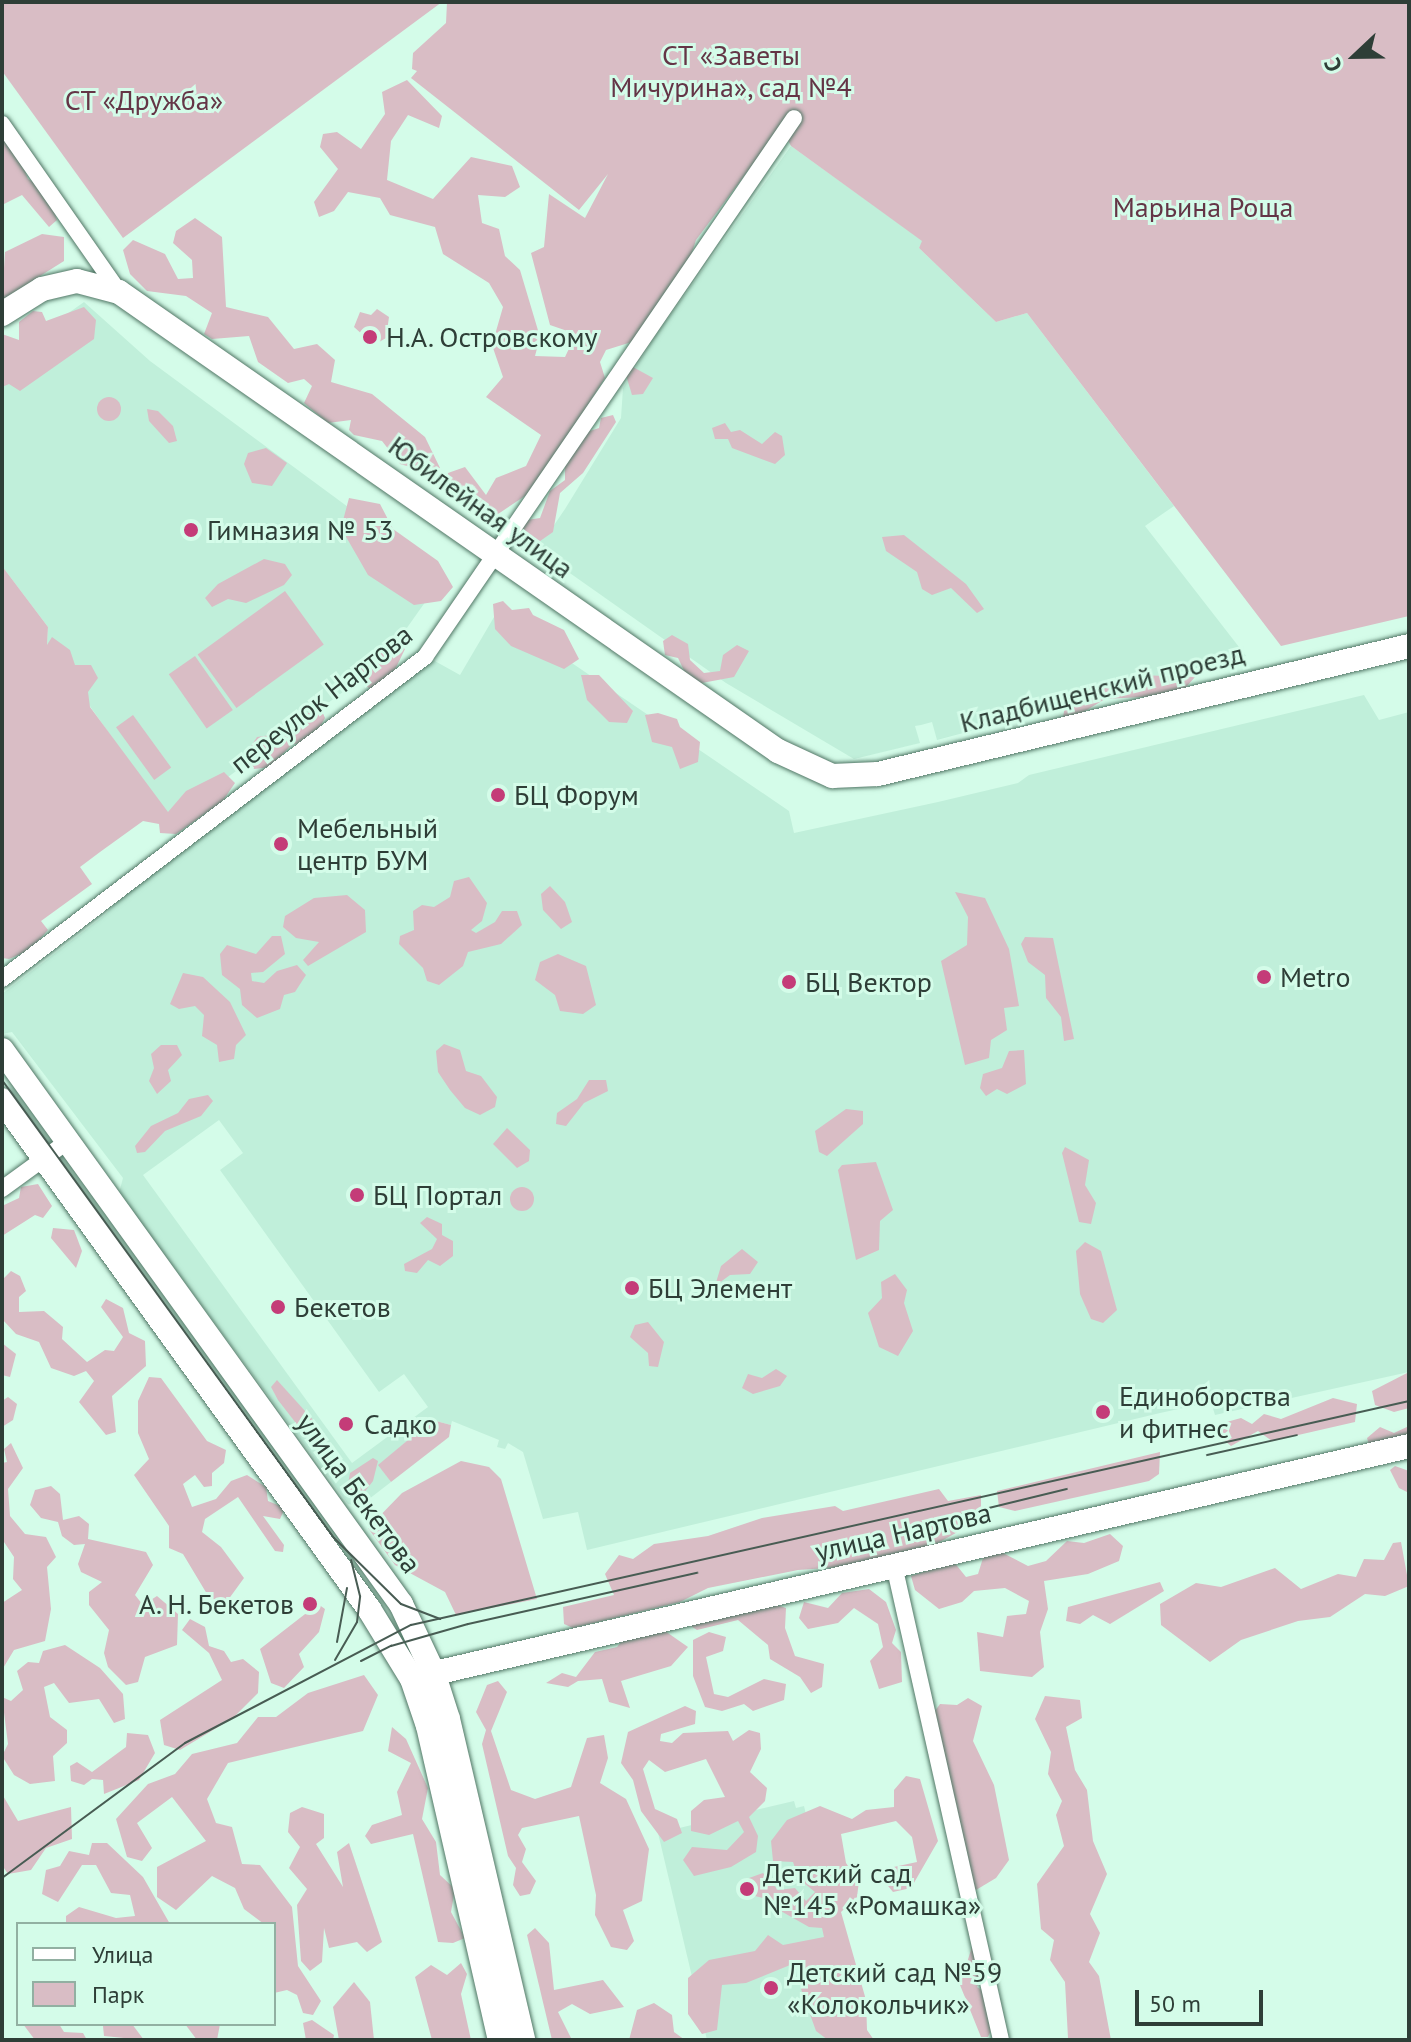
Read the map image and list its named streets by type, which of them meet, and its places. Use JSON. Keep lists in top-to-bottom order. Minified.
{"streets":{"street":["Юбилейная улица","Кладбищенский проезд","переулок Нартова","улица Бекетова","улица Нартова"]},"crossings":[["Юбилейная улица","Кладбищенский проезд"],["Юбилейная улица","переулок Нартова"],["улица Бекетова","улица Нартова"]],"parks":["СТ «Заветы Мичурина», сад №4","СТ «Дружба»","Марьина Роща"],"places":["Н.А. Островскому","Гимназия № 53","БЦ Форум","Мебельный центр БУМ","Metro","БЦ Вектор","БЦ Портал","БЦ Элемент","Бекетов","Единоборства и фитнес","Садко","А. Н. Бекетов","Детский сад №145 «Ромашка»","Детский сад №59 «Колокольчик»"],"legend":["Улица","Парк"],"scale_bar":"50 m","north":"left"}
